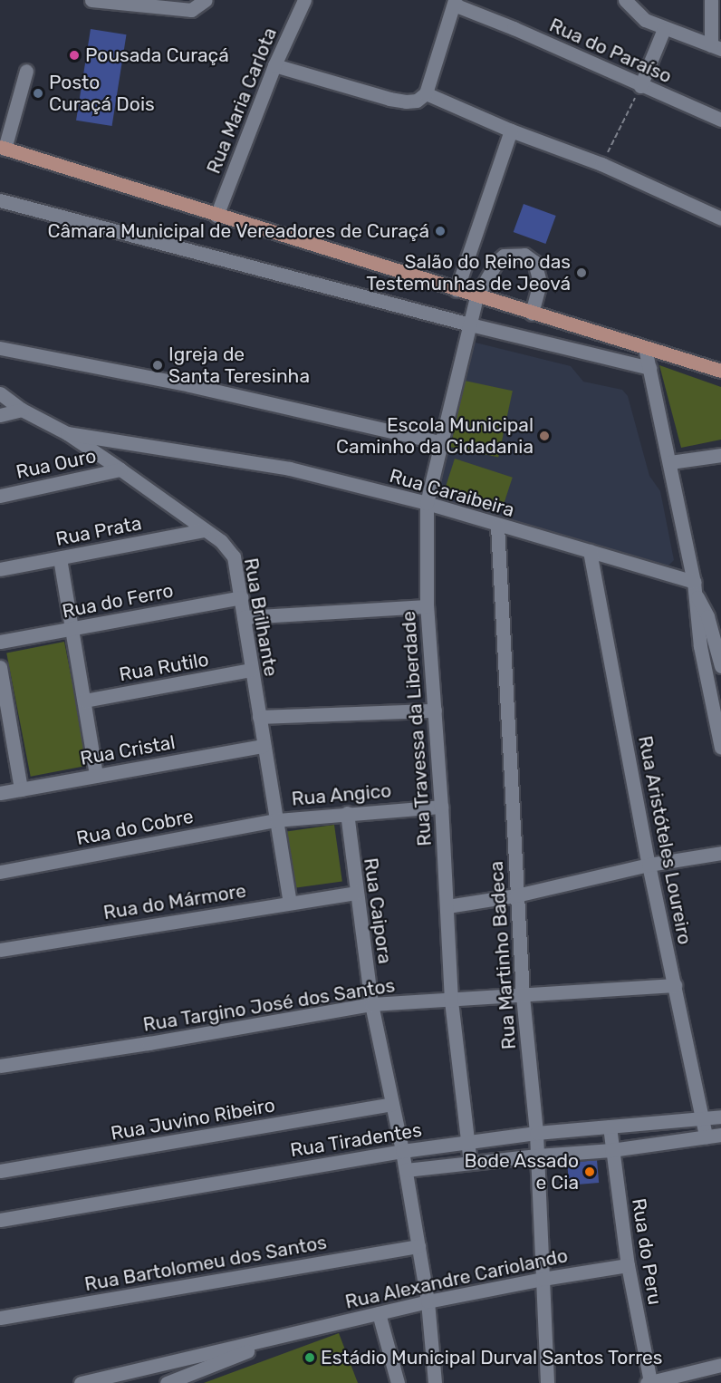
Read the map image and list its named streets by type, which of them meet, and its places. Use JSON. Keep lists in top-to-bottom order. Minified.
{"streets":{"street":["Rua do Paraíso","Rua Maria Carlota","Rua Ouro","Rua Caraibeira","Rua Prata","Rua do Ferro","Rua Brilhante","Rua Rutilo","Rua Travessa da Liberdade","Rua Cristal","Rua Angico","Rua do Cobre","Rua Aristóteles Loureiro","Rua do Mármore","Rua Caipora","Rua Martinho Badeca","Rua Targino José dos Santos","Rua Juvino Ribeiro","Rua Tiradentes","Rua do Peru","Rua Bartolomeu dos Santos","Rua Alexandre Cariolando"]},"crossings":[["Rua Ouro","Rua Brilhante"],["Rua Caraibeira","Rua Brilhante"],["Rua Caraibeira","Rua Travessa da Liberdade"],["Rua Caraibeira","Rua Aristóteles Loureiro"],["Rua Caraibeira","Rua Martinho Badeca"],["Rua Prata","Rua Brilhante"],["Rua do Ferro","Rua Brilhante"],["Rua Brilhante","Rua Rutilo"],["Rua Brilhante","Rua Cristal"],["Rua Brilhante","Rua Angico"],["Rua Brilhante","Rua do Cobre"],["Rua Brilhante","Rua do Mármore"],["Rua Travessa da Liberdade","Rua Angico"],["Rua Travessa da Liberdade","Rua Targino José dos Santos"],["Rua Travessa da Liberdade","Rua Tiradentes"],["Rua Angico","Rua do Cobre"],["Rua Angico","Rua Caipora"],["Rua Aristóteles Loureiro","Rua Targino José dos Santos"],["Rua Aristóteles Loureiro","Rua Tiradentes"],["Rua do Mármore","Rua Caipora"],["Rua Caipora","Rua Targino José dos Santos"],["Rua Caipora","Rua Juvino Ribeiro"],["Rua Caipora","Rua Tiradentes"],["Rua Caipora","Rua Bartolomeu dos Santos"],["Rua Caipora","Rua Alexandre Cariolando"],["Rua Martinho Badeca","Rua Targino José dos Santos"],["Rua Martinho Badeca","Rua Tiradentes"],["Rua Martinho Badeca","Rua Alexandre Cariolando"],["Rua Tiradentes","Rua do Peru"],["Rua do Peru","Rua Alexandre Cariolando"]],"places":["Pousada Curaçá","Posto Curaçá Dois","Câmara Municipal de Vereadores de Curaçá","Salão do Reino das Testemunhas de Jeová","Igreja de Santa Teresinha","Escola Municipal Caminho da Cidadania","Bode Assado e Cia","Estádio Municipal Durval Santos Torres"]}
